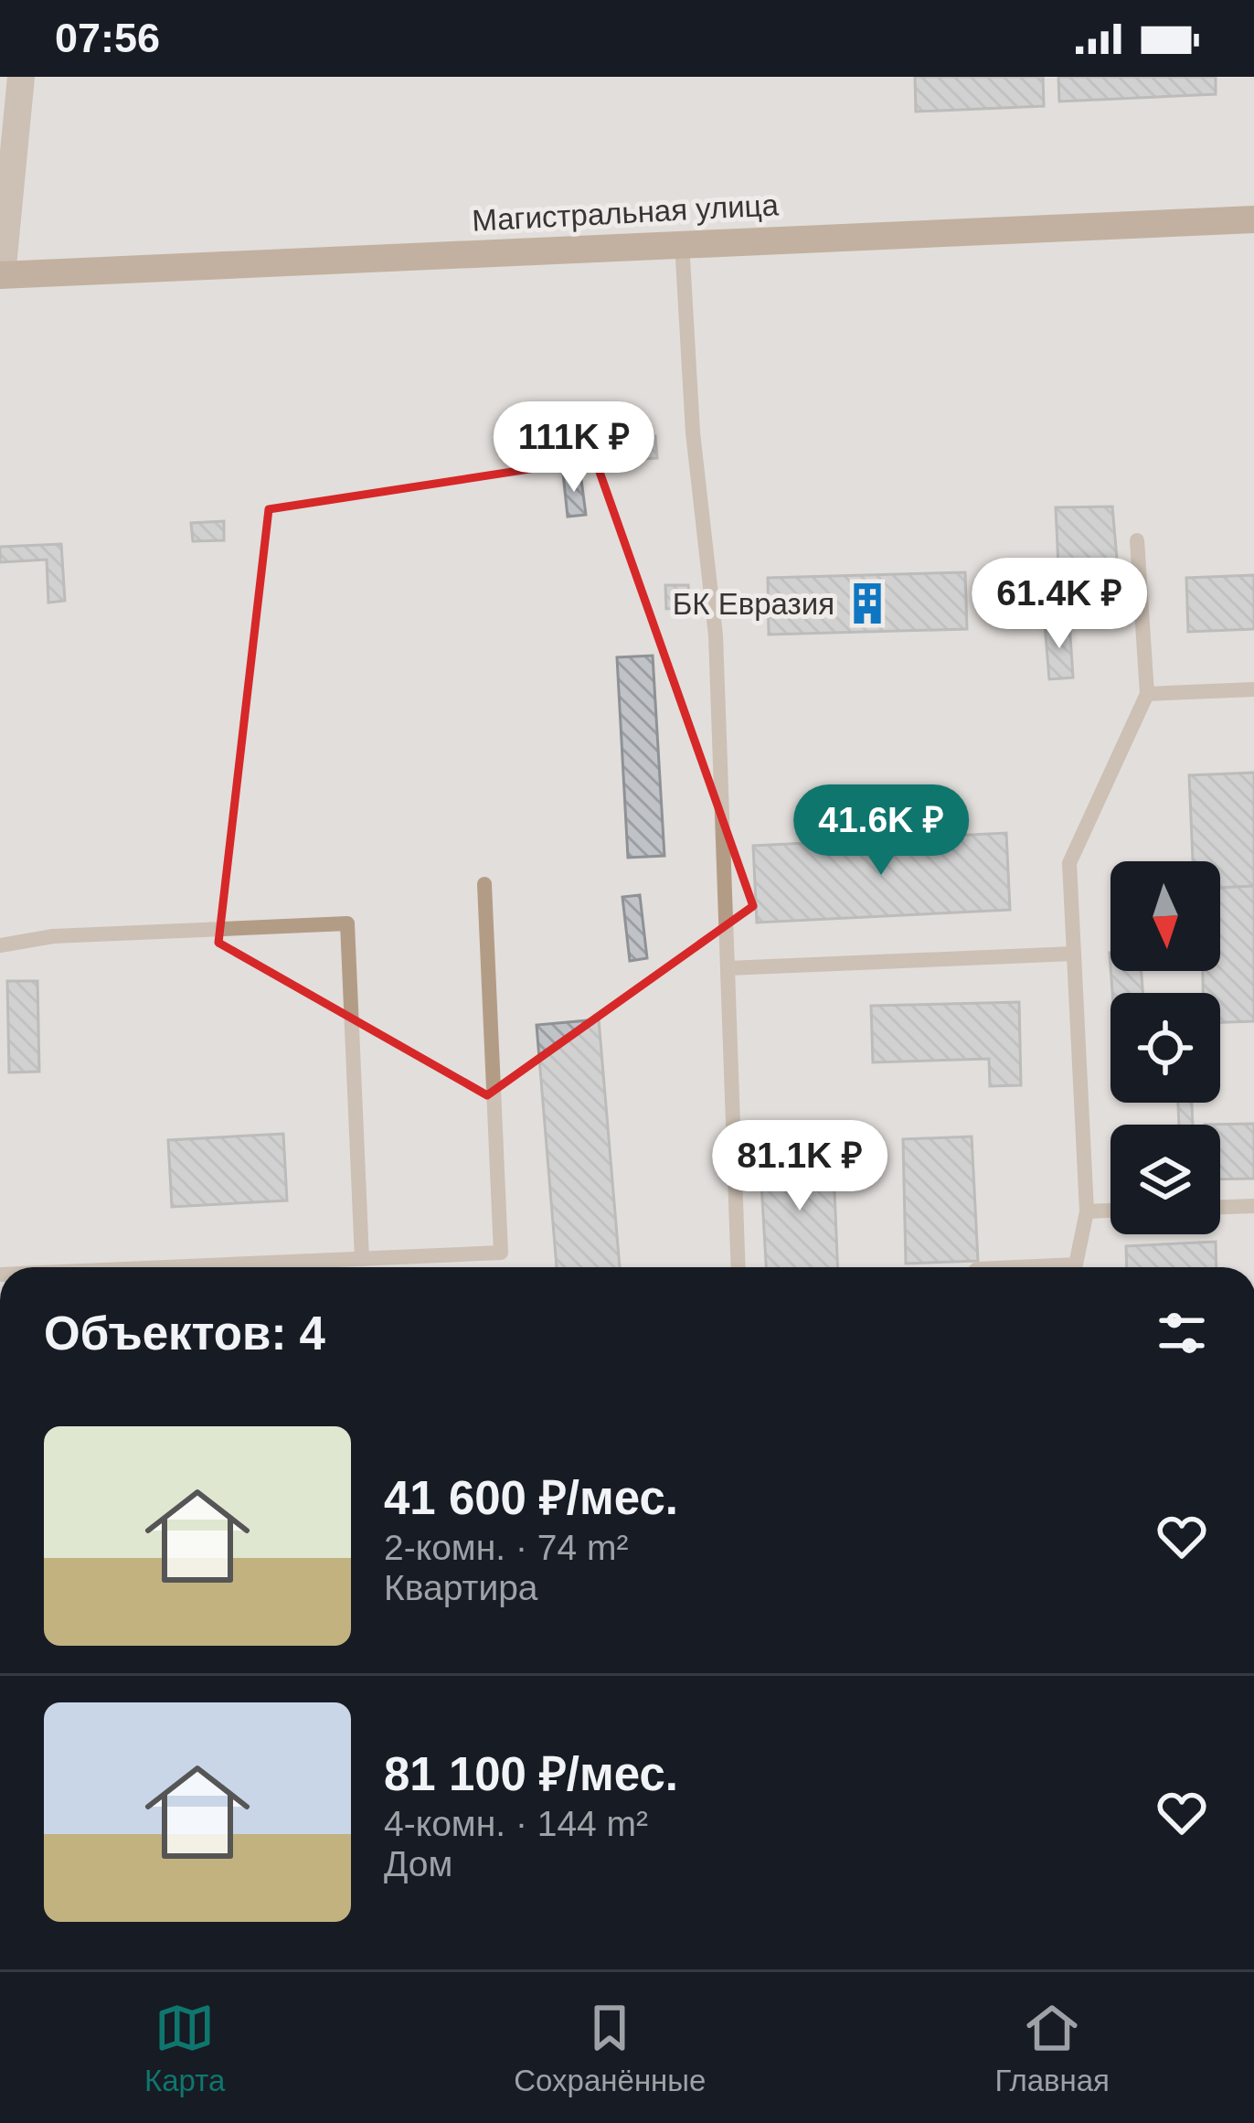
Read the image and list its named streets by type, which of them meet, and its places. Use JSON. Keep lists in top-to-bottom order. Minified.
{"streets":{"street":["Магистральная улица"]},"places":{"building":["БК Евразия"]},"north":"bottom","page":{"status":"07:56","price":["111K ₽","61.4K ₽","41.6K ₽","81.1K ₽"],"heading":"Объектов: 4","list":[{"name":"41 600 ₽/мес.","note":"2-комн. · 74 m² · Квартира"},{"name":"81 100 ₽/мес.","note":"4-комн. · 144 m² · Дом"}],"tabs":["Карта","Сохранённые","Главная"]}}
